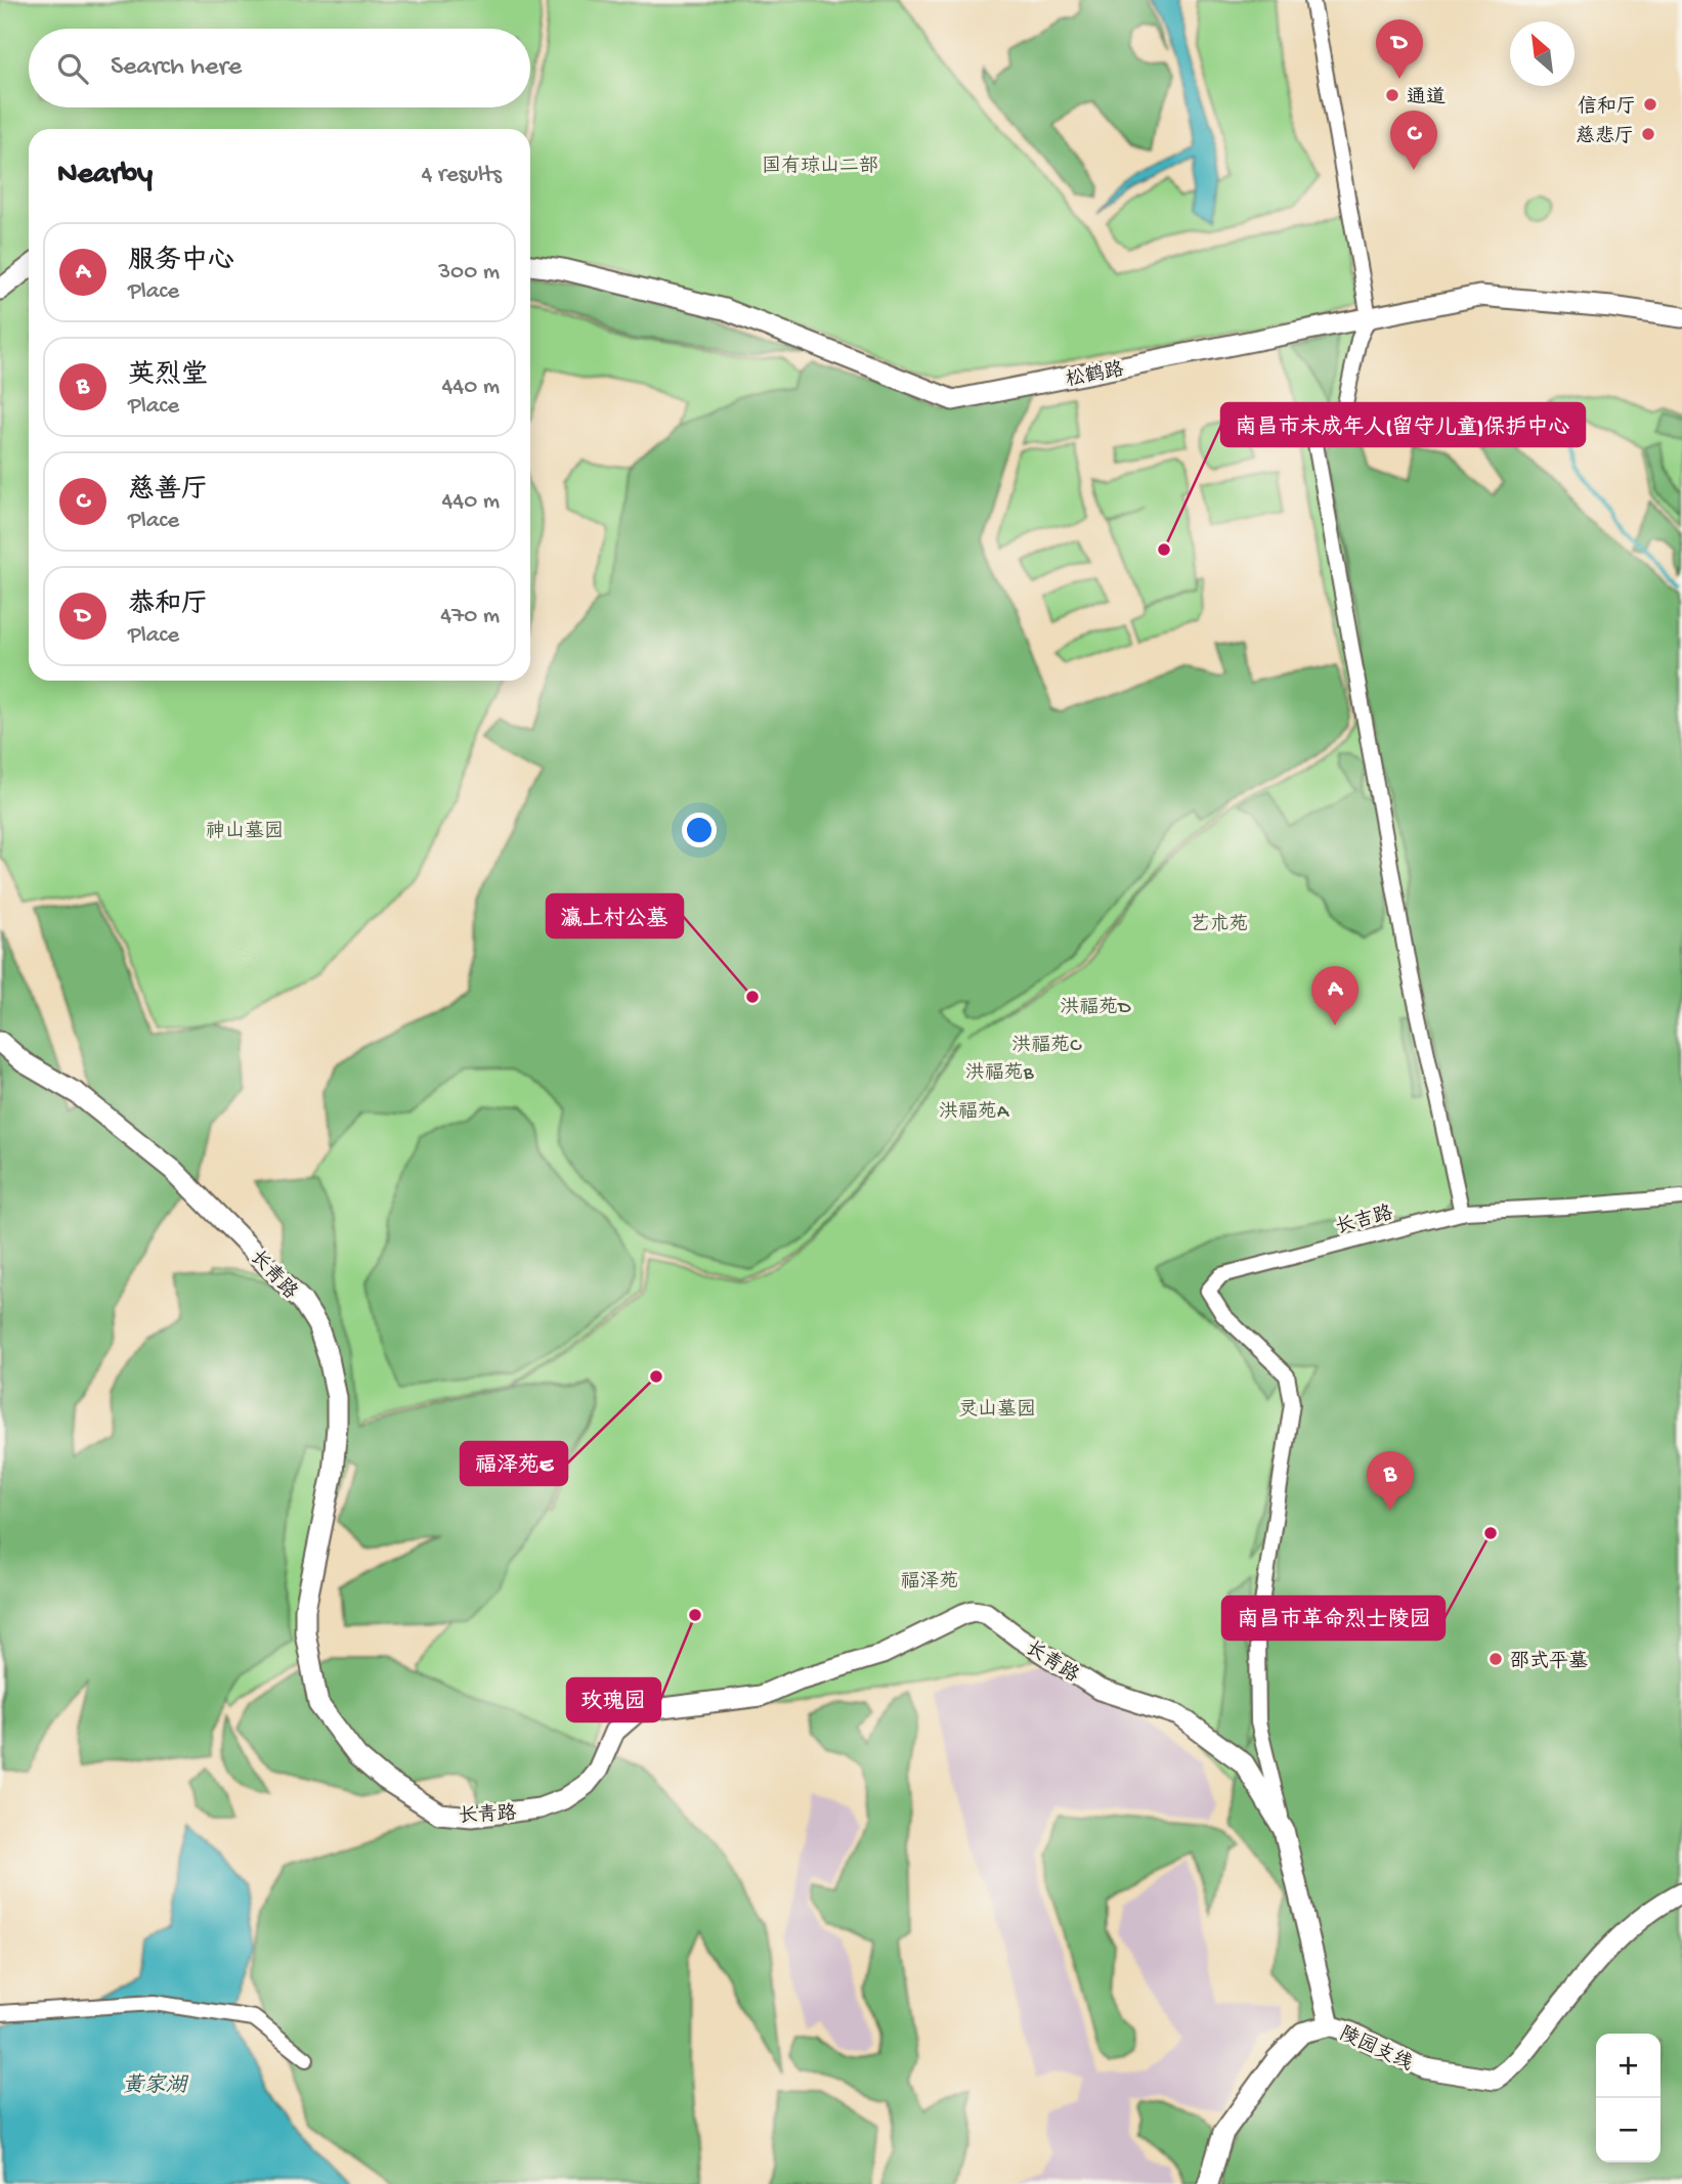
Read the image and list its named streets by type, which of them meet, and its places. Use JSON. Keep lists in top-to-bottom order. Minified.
{"streets":{"street":["松鹤路","长吉路","长青路","陵园支线"]},"crossings":[["长吉路","长青路"]],"water":["黄家湖"],"parks":["国有琼山二部","神山墓园","艺术苑","洪福苑D","洪福苑C","洪福苑B","洪福苑A","灵山墓园","福泽苑"],"places":["通道","信和厅","慈悲厅","南昌市未成年人(留守儿童)保护中心","瀛上村公墓","福泽苑E","南昌市革命烈士陵园","玫瑰园","邵式平墓"],"north":"top left","page":{"pins":["D","C","A","B"],"search":"Search here","heading":["Nearby","4 results"],"list":[{"mark":"A","name":"服务中心","note":"Place","value":"300 m"},{"mark":"B","name":"英烈堂","note":"Place","value":"440 m"},{"mark":"C","name":"慈善厅","note":"Place","value":"440 m"},{"mark":"D","name":"恭和厅","note":"Place","value":"470 m"}],"map_buttons":["+","−"]}}
